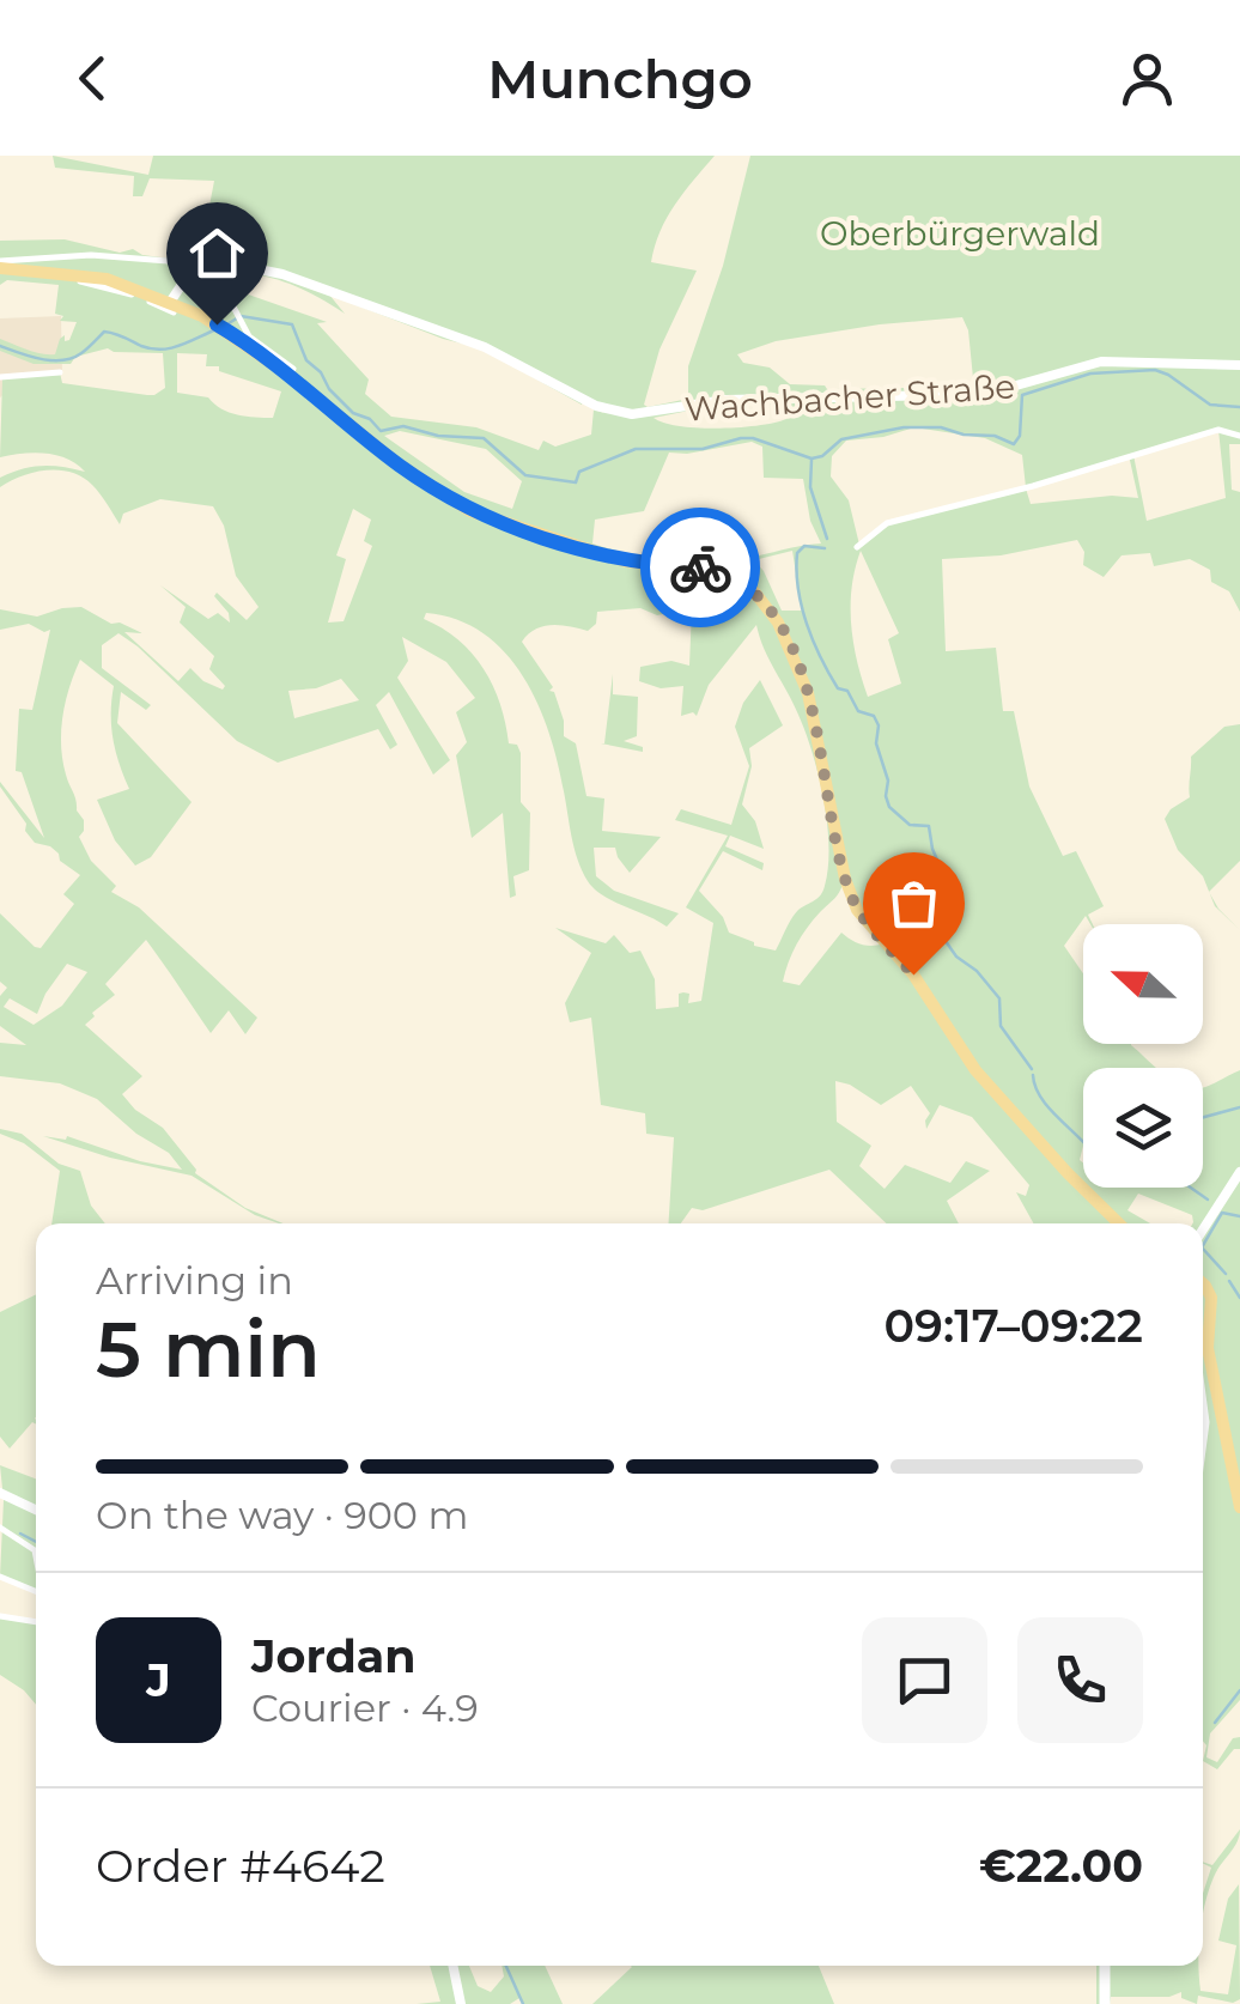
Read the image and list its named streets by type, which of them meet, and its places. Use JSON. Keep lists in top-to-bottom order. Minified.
{"streets":{"street":["Wachbacher Straße"]},"parks":["Oberbürgerwald"],"north":"left","page":{"header":"Munchgo","heading":["5 min","Arriving in","09:17–09:22"],"panel":["Jordan","Courier · 4.9","Order #4642","€22.00"],"bar":"On the way · 900 m","round":"J"}}
